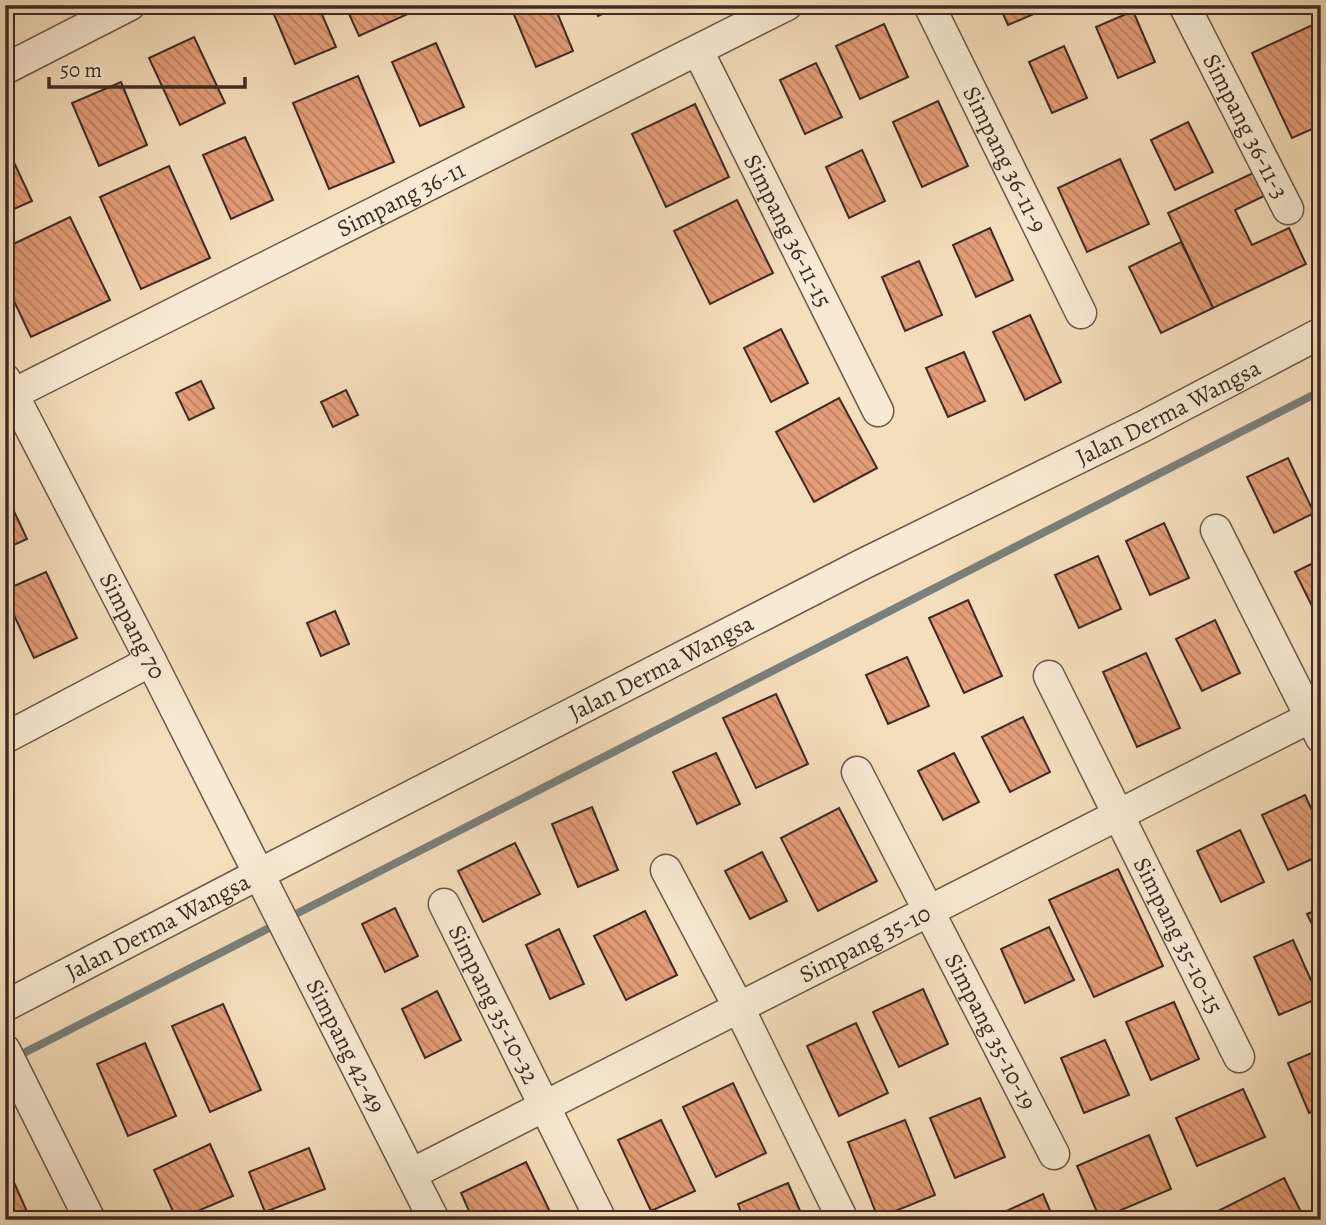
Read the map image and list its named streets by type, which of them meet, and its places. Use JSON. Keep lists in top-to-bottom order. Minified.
{"streets":{"street":["Simpang 36-11-3","Simpang 36-11-9","Simpang 36-11","Simpang 36-11-15","Jalan Derma Wangsa","Simpang 70","Simpang 35-10-15","Simpang 35-10","Simpang 35-10-32","Simpang 35-10-19","Simpang 42-49"]},"crossings":[["Simpang 36-11","Simpang 36-11-15"],["Simpang 36-11","Simpang 70"],["Jalan Derma Wangsa","Simpang 70"],["Jalan Derma Wangsa","Simpang 42-49"],["Simpang 70","Simpang 42-49"],["Simpang 35-10-15","Simpang 35-10"],["Simpang 35-10","Simpang 35-10-32"],["Simpang 35-10","Simpang 35-10-19"],["Simpang 35-10","Simpang 42-49"]],"scale_bar":"50 m"}
